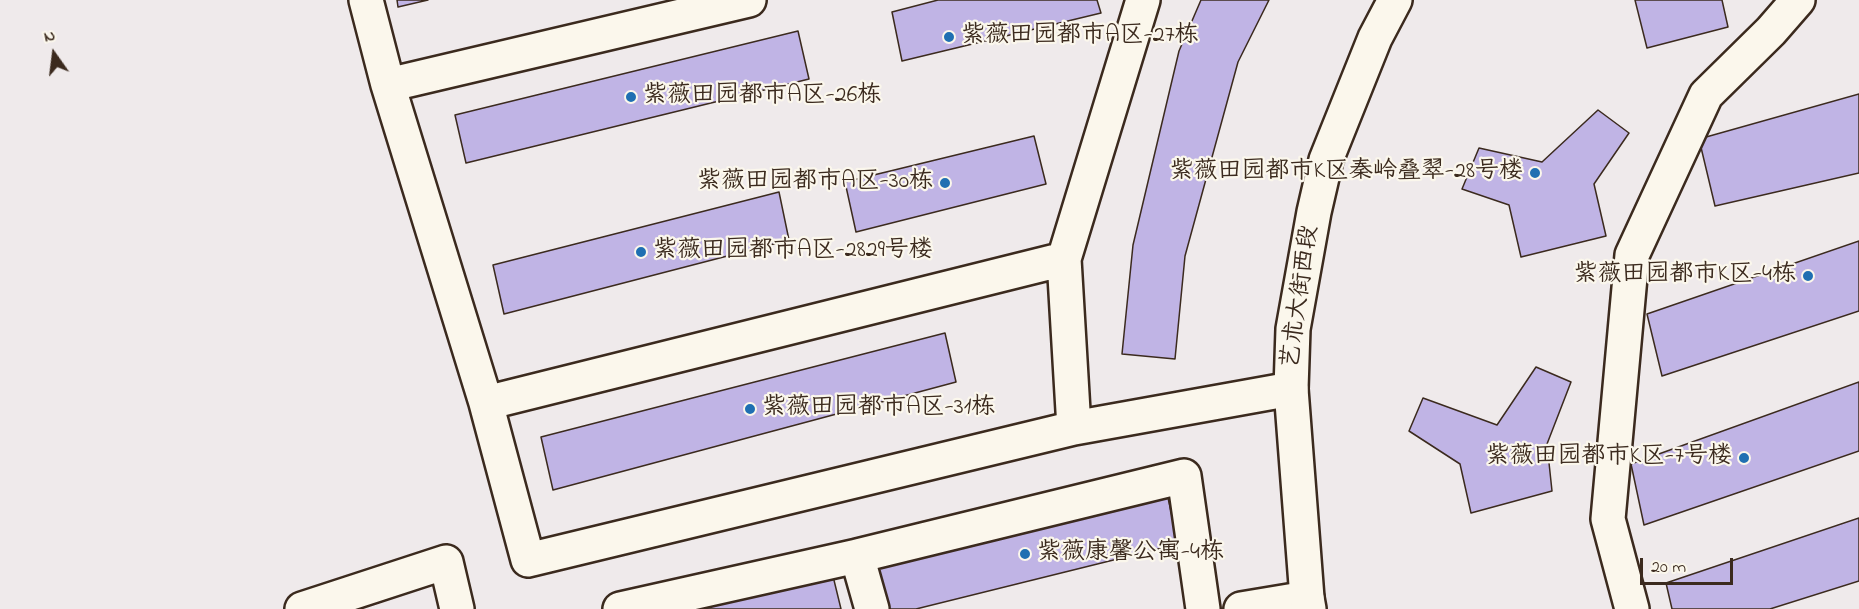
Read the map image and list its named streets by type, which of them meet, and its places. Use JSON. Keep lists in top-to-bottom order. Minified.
{"streets":{"street":["艺术大街西段"]},"places":["紫薇田园都市A区-27栋","紫薇田园都市A区-26栋","紫薇田园都市K区秦岭叠翠-28号楼","紫薇田园都市A区-30栋","紫薇田园都市A区-2829号楼","紫薇田园都市K区-4栋","紫薇田园都市A区-31栋","紫薇田园都市K区-7号楼","紫薇康馨公寓-4栋"],"scale_bar":"20 m","north":"top"}
